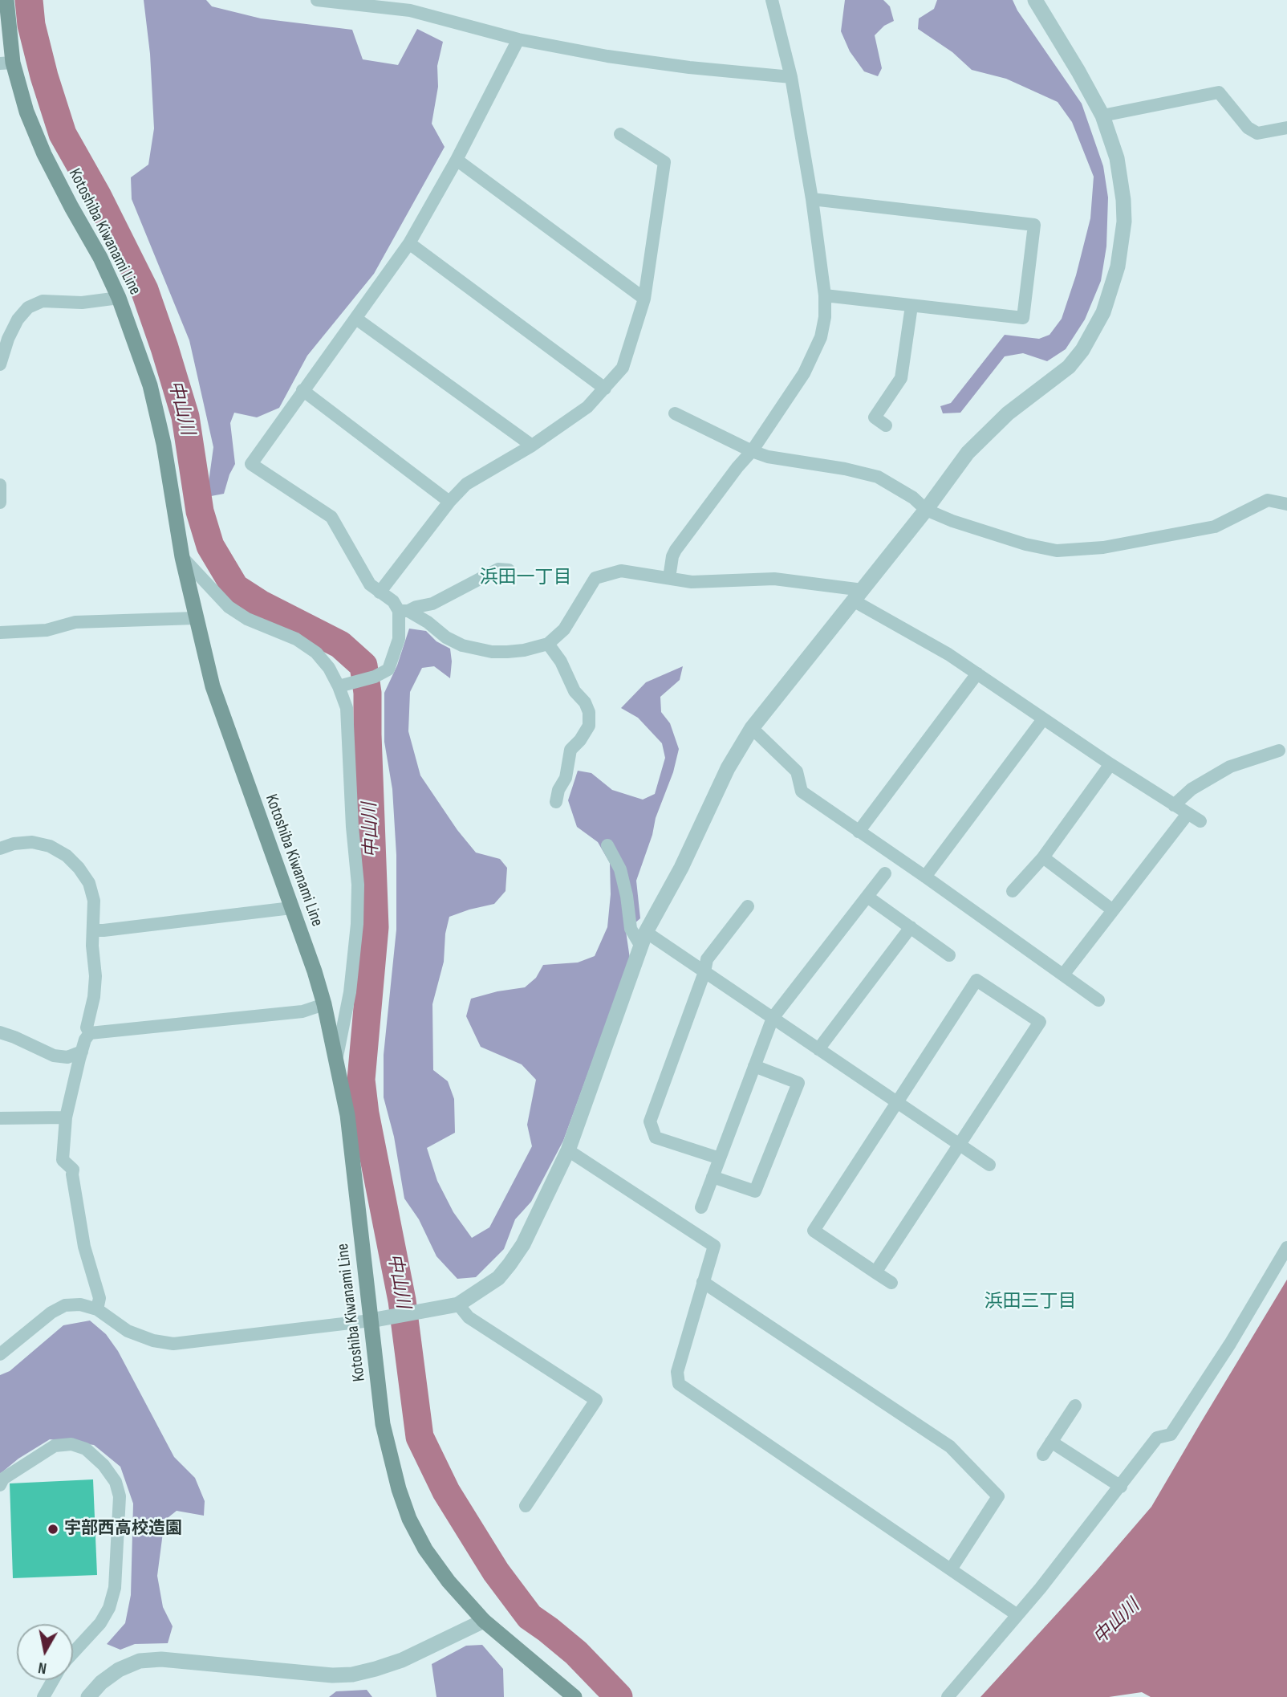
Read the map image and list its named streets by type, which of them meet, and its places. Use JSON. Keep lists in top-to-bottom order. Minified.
{"streets":{"main road":["Kotoshiba Kiwanami Line"]},"districts":["浜田一丁目","浜田三丁目"],"water":["中山川"],"places":["宇部西高校造園"],"north":"bottom"}
